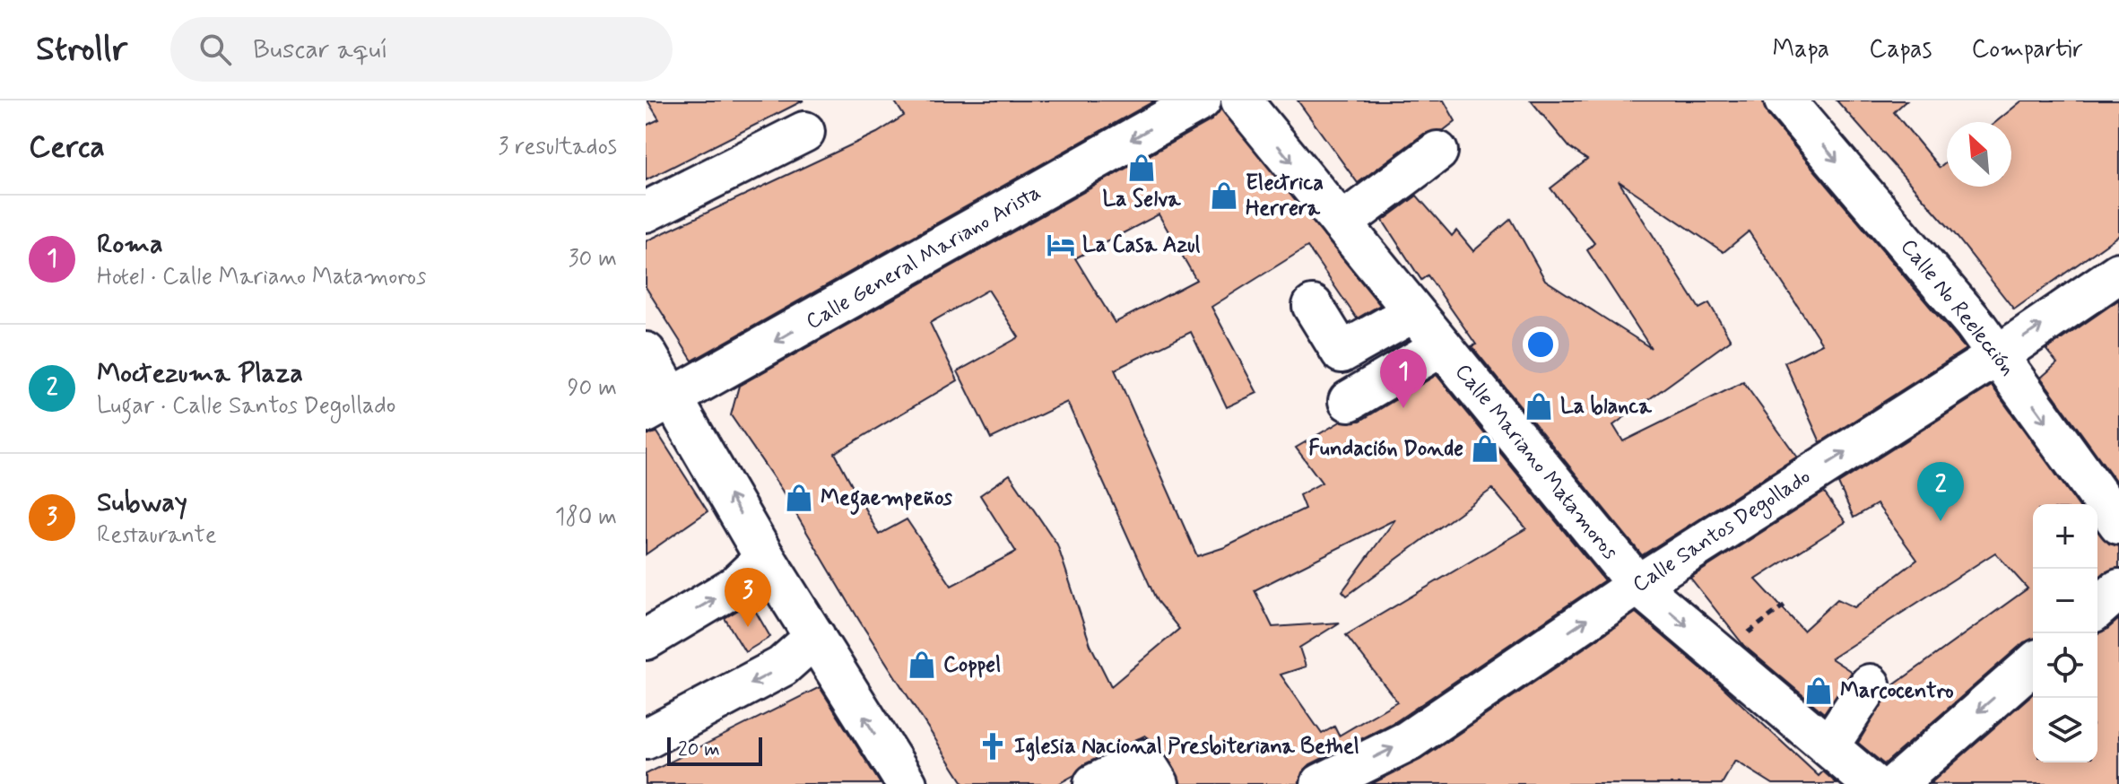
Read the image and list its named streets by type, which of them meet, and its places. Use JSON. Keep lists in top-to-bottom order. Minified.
{"streets":{"street":["Calle General Mariano Arista","Calle No Reelección","Calle Mariano Matamoros","Calle Santos Degollado"]},"crossings":[["Calle No Reelección","Calle Santos Degollado"],["Calle Mariano Matamoros","Calle Santos Degollado"]],"one_way":["Calle No Reelección","Calle Mariano Matamoros"],"places":{"shop":["La Selva","Electrica Herrera","La blanca","Fundación Donde","Megaempeños","Coppel","Marcocentro"],"hotel":["La Casa Azul"],"church":["Iglesia Nacional Presbiteriana Bethel"]},"scale_bar":"20 m","north":"top left","page":{"header":"Strollr","search":"Buscar aquí","nav":["Mapa","Capas","Compartir"],"heading":["Cerca","3 resultados"],"list":[{"mark":"1","name":"Roma","note":"Hotel · Calle Mariano Matamoros","value":"30 m"},{"mark":"2","name":"Moctezuma Plaza","note":"Lugar · Calle Santos Degollado","value":"90 m"},{"mark":"3","name":"Subway","note":"Restaurante","value":"180 m"}],"pins":["1","2","3"],"map_buttons":["+","−"],"scale":"20 m"}}
